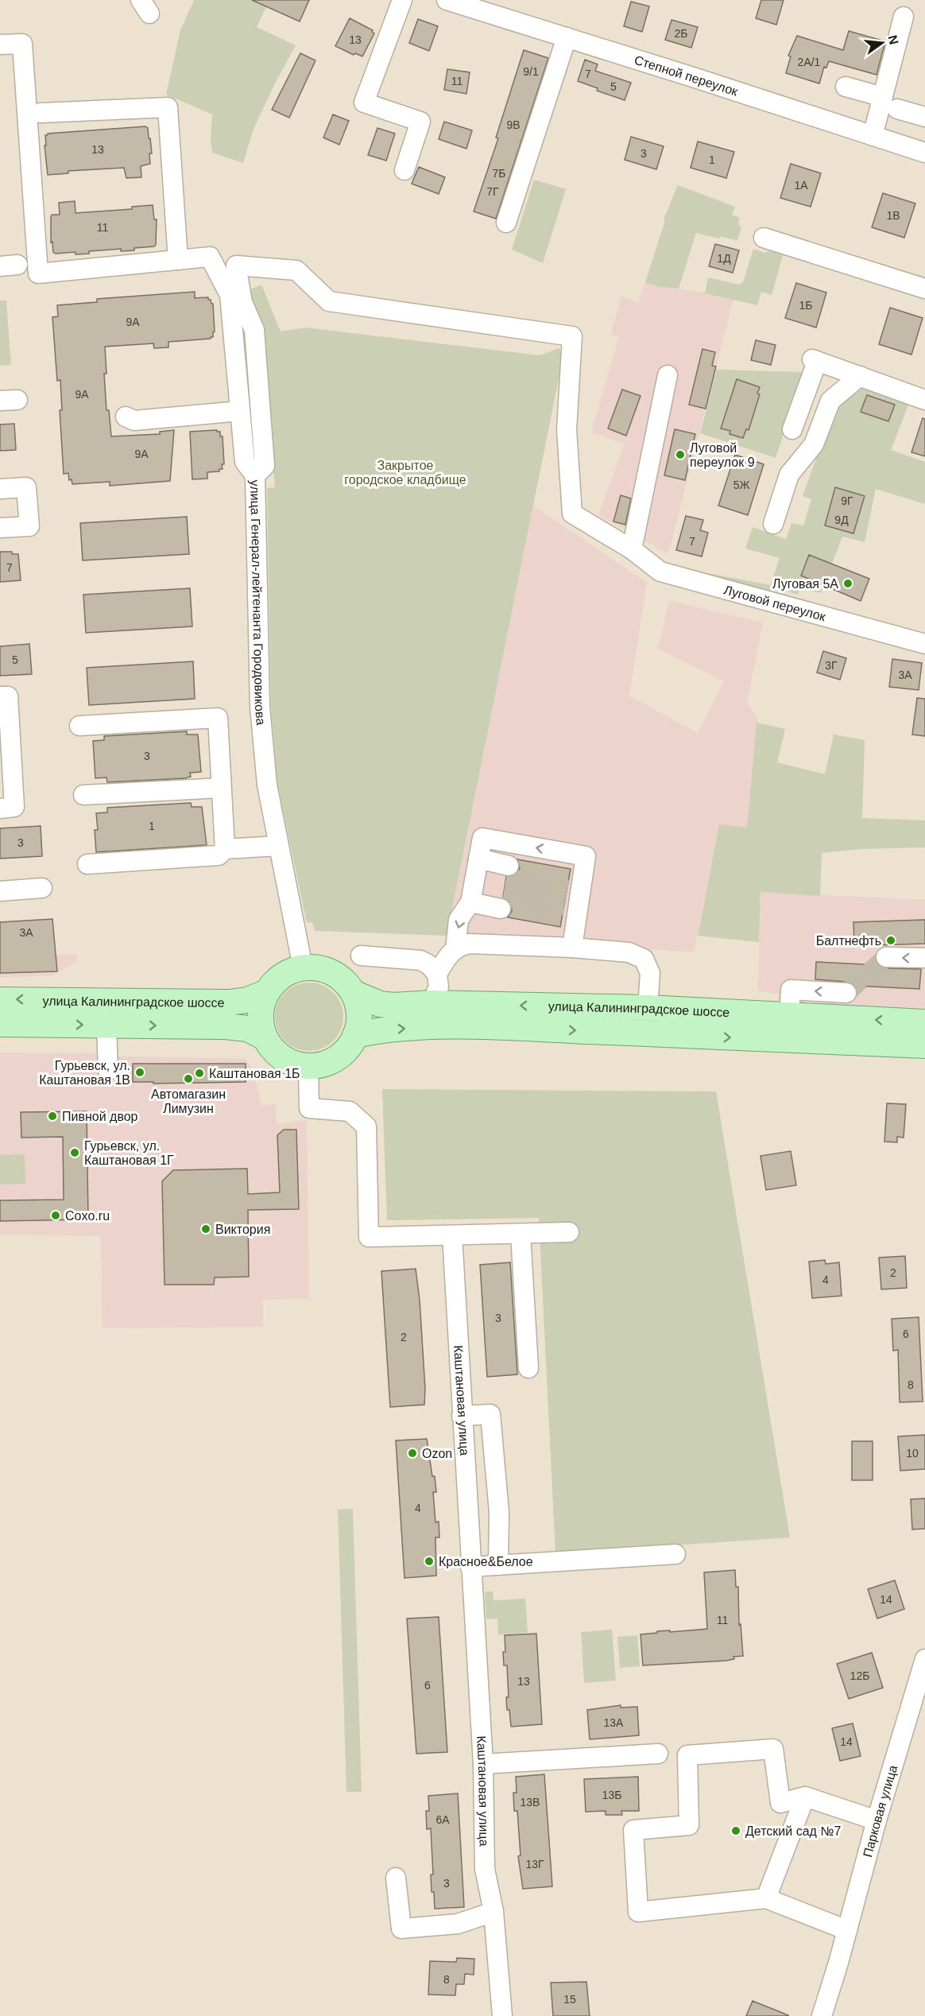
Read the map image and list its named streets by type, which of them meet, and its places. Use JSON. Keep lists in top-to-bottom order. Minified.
{"streets":{"main road":["улица Калининградское шоссе"],"street":["Степной переулок","улица Генерал-лейтенанта Городовикова","Луговой переулок","Каштановая улица","Парковая улица"]},"crossings":[["улица Генерал-лейтенанта Городовикова","Луговой переулок"],["улица Генерал-лейтенанта Городовикова","улица Калининградское шоссе"]],"parks":["Закрытое городское кладбище"],"places":["Луговой переулок 9","Луговая 5А","Балтнефть","Гурьевск, ул. Каштановая 1В","Каштановая 1Б","Автомагазин Лимузин","Пивной двор","Гурьевск, ул. Каштановая 1Г","Coxo.ru","Виктория","Ozon","Красное&Белое","Детский сад №7"],"house_numbers":["2Б","13","2А/1","9/1","7","11","5","9В","13","3","1","7Б","1А","7Г","1В","11","1Д","1Б","9А","9А","9А","5Ж","9Г","9Д","7","7","5","3Г","3А","3","1","3","3А","2","4","3","6","2","8","10","4","14","11","12Б","13","6","13А","14","13Б","13В","6А","13Г","3","8","15"],"north":"right"}
